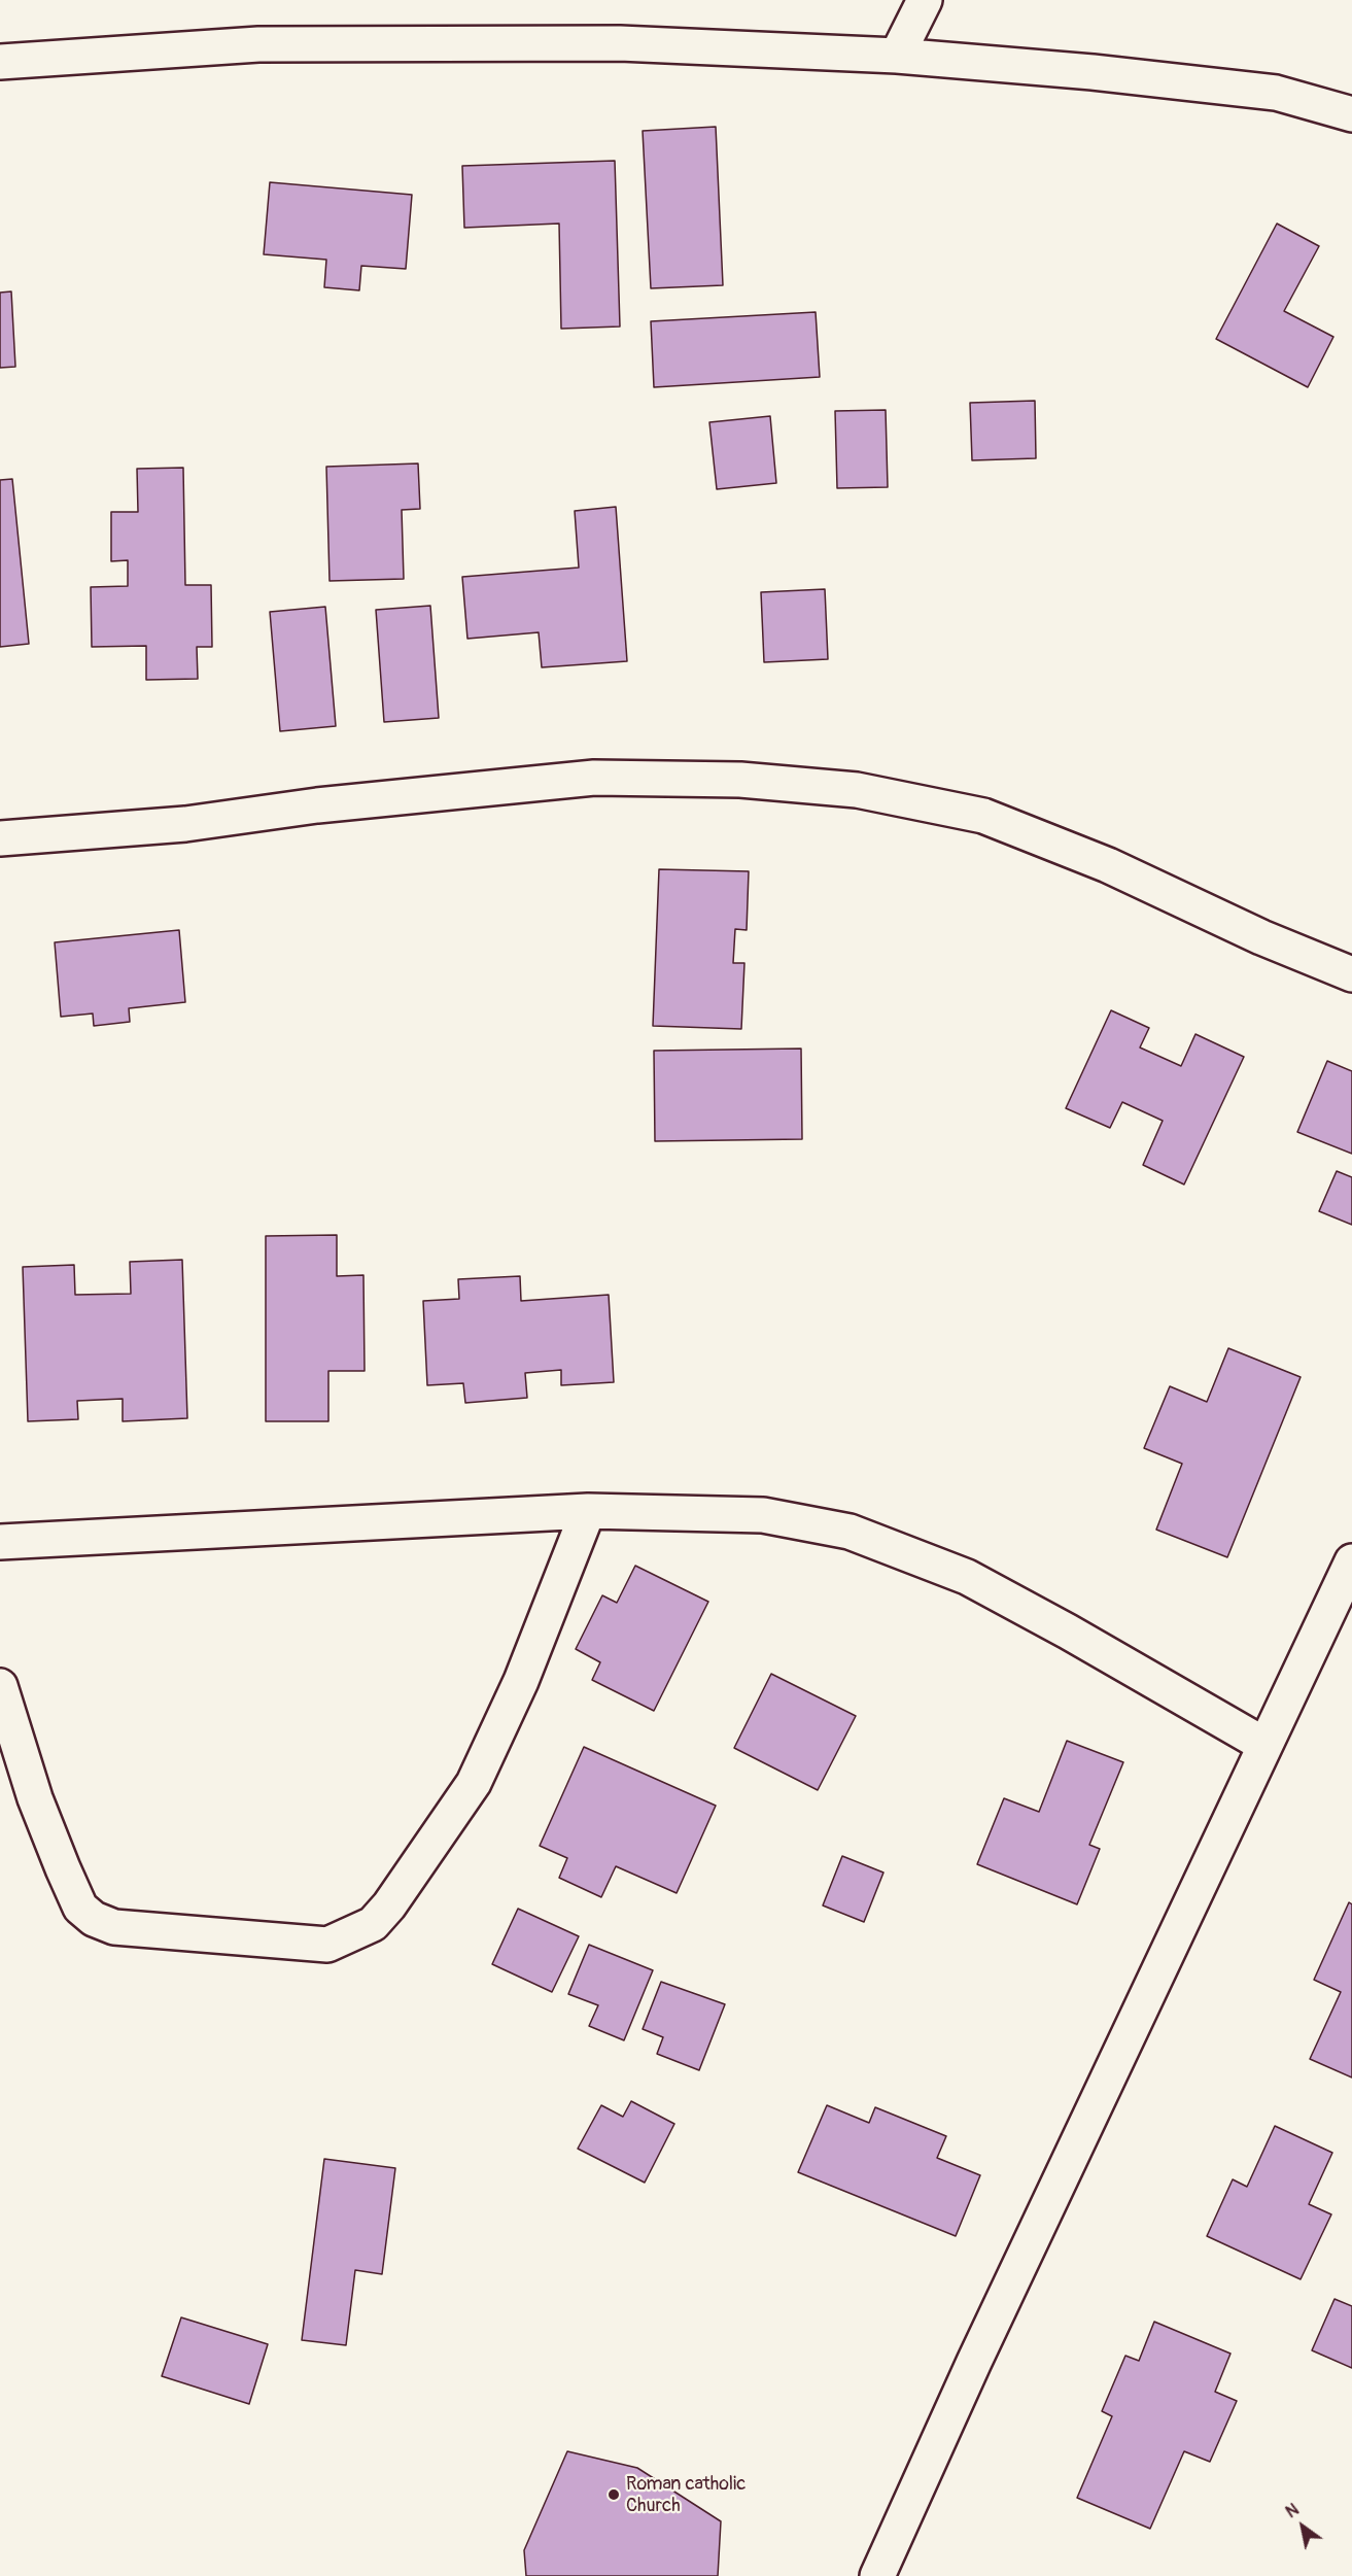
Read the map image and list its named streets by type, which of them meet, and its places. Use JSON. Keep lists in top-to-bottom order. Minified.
{"places":["Roman catholic Church"],"north":"top left"}
